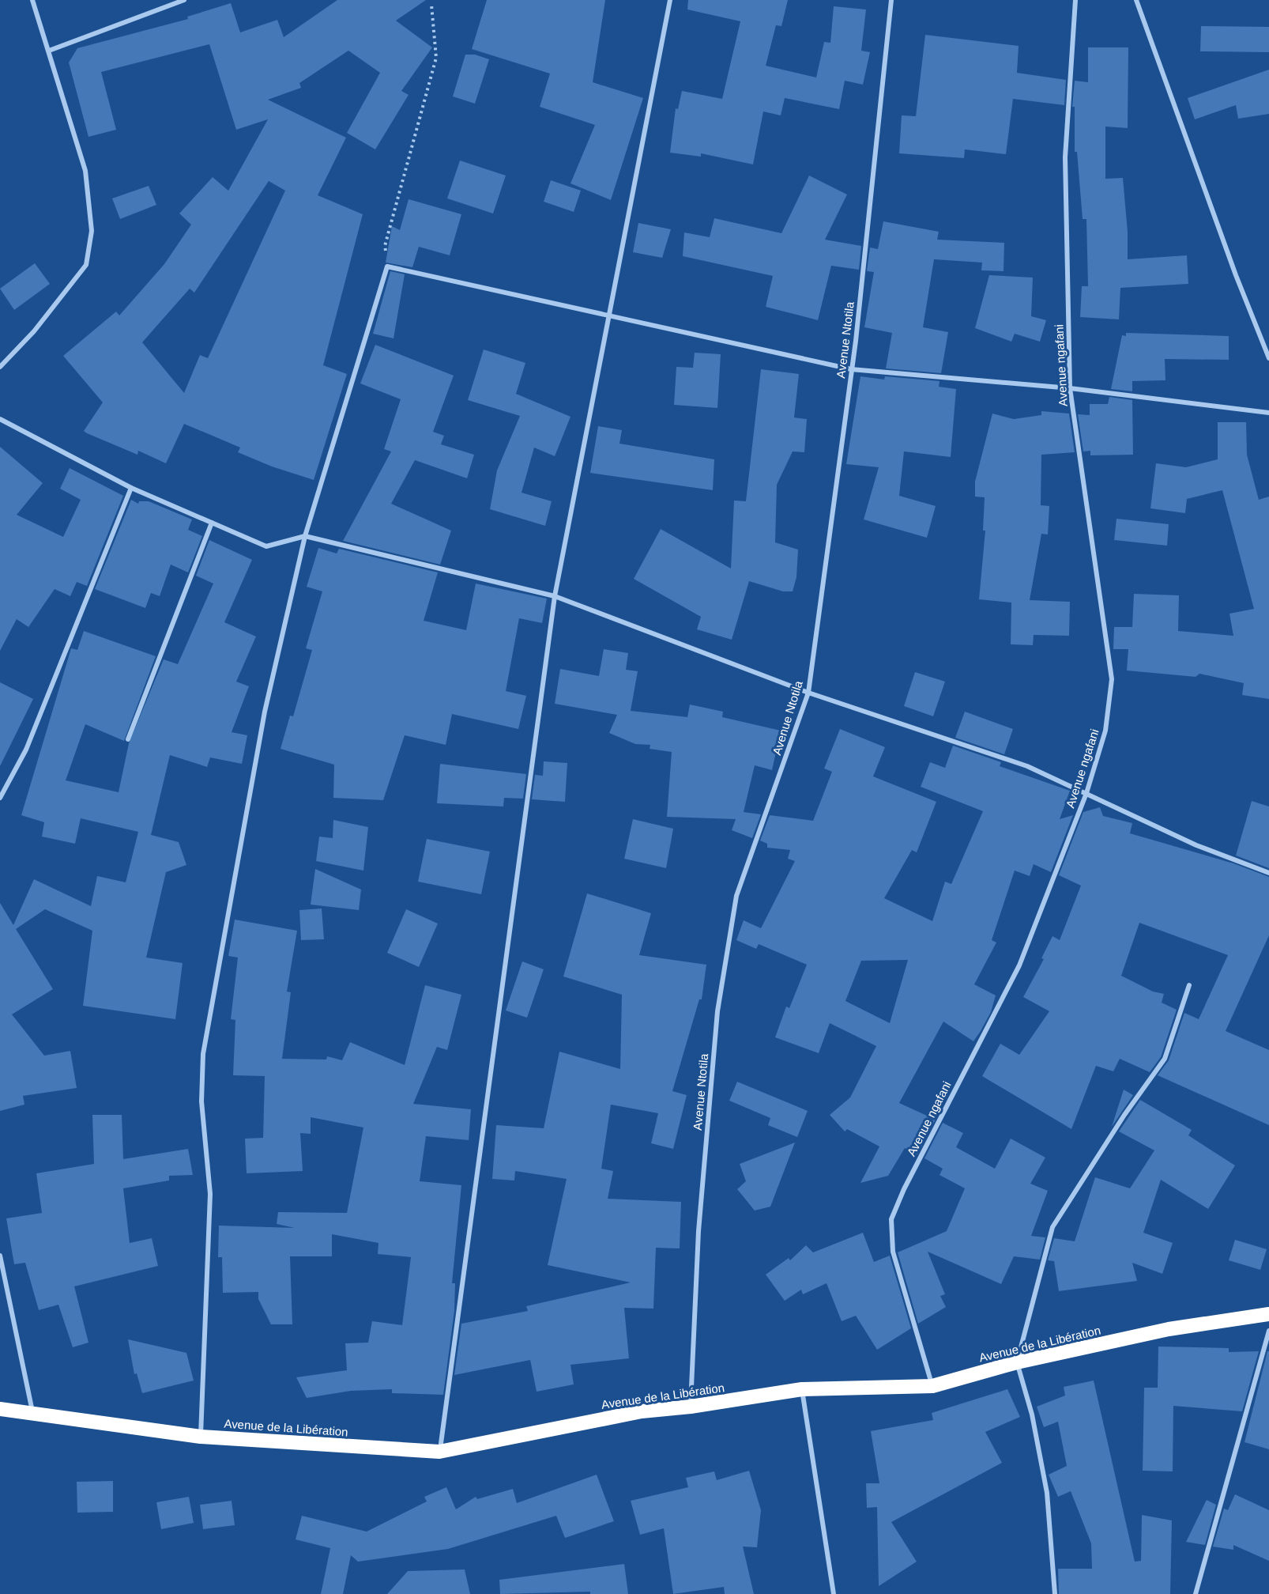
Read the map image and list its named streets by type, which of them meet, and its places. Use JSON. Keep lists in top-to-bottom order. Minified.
{"streets":{"highway":["Avenue de la Libération"],"street":["Avenue Ntotila","Avenue ngafani"]},"crossings":[["Avenue Ntotila","Avenue de la Libération"],["Avenue ngafani","Avenue de la Libération"]]}
